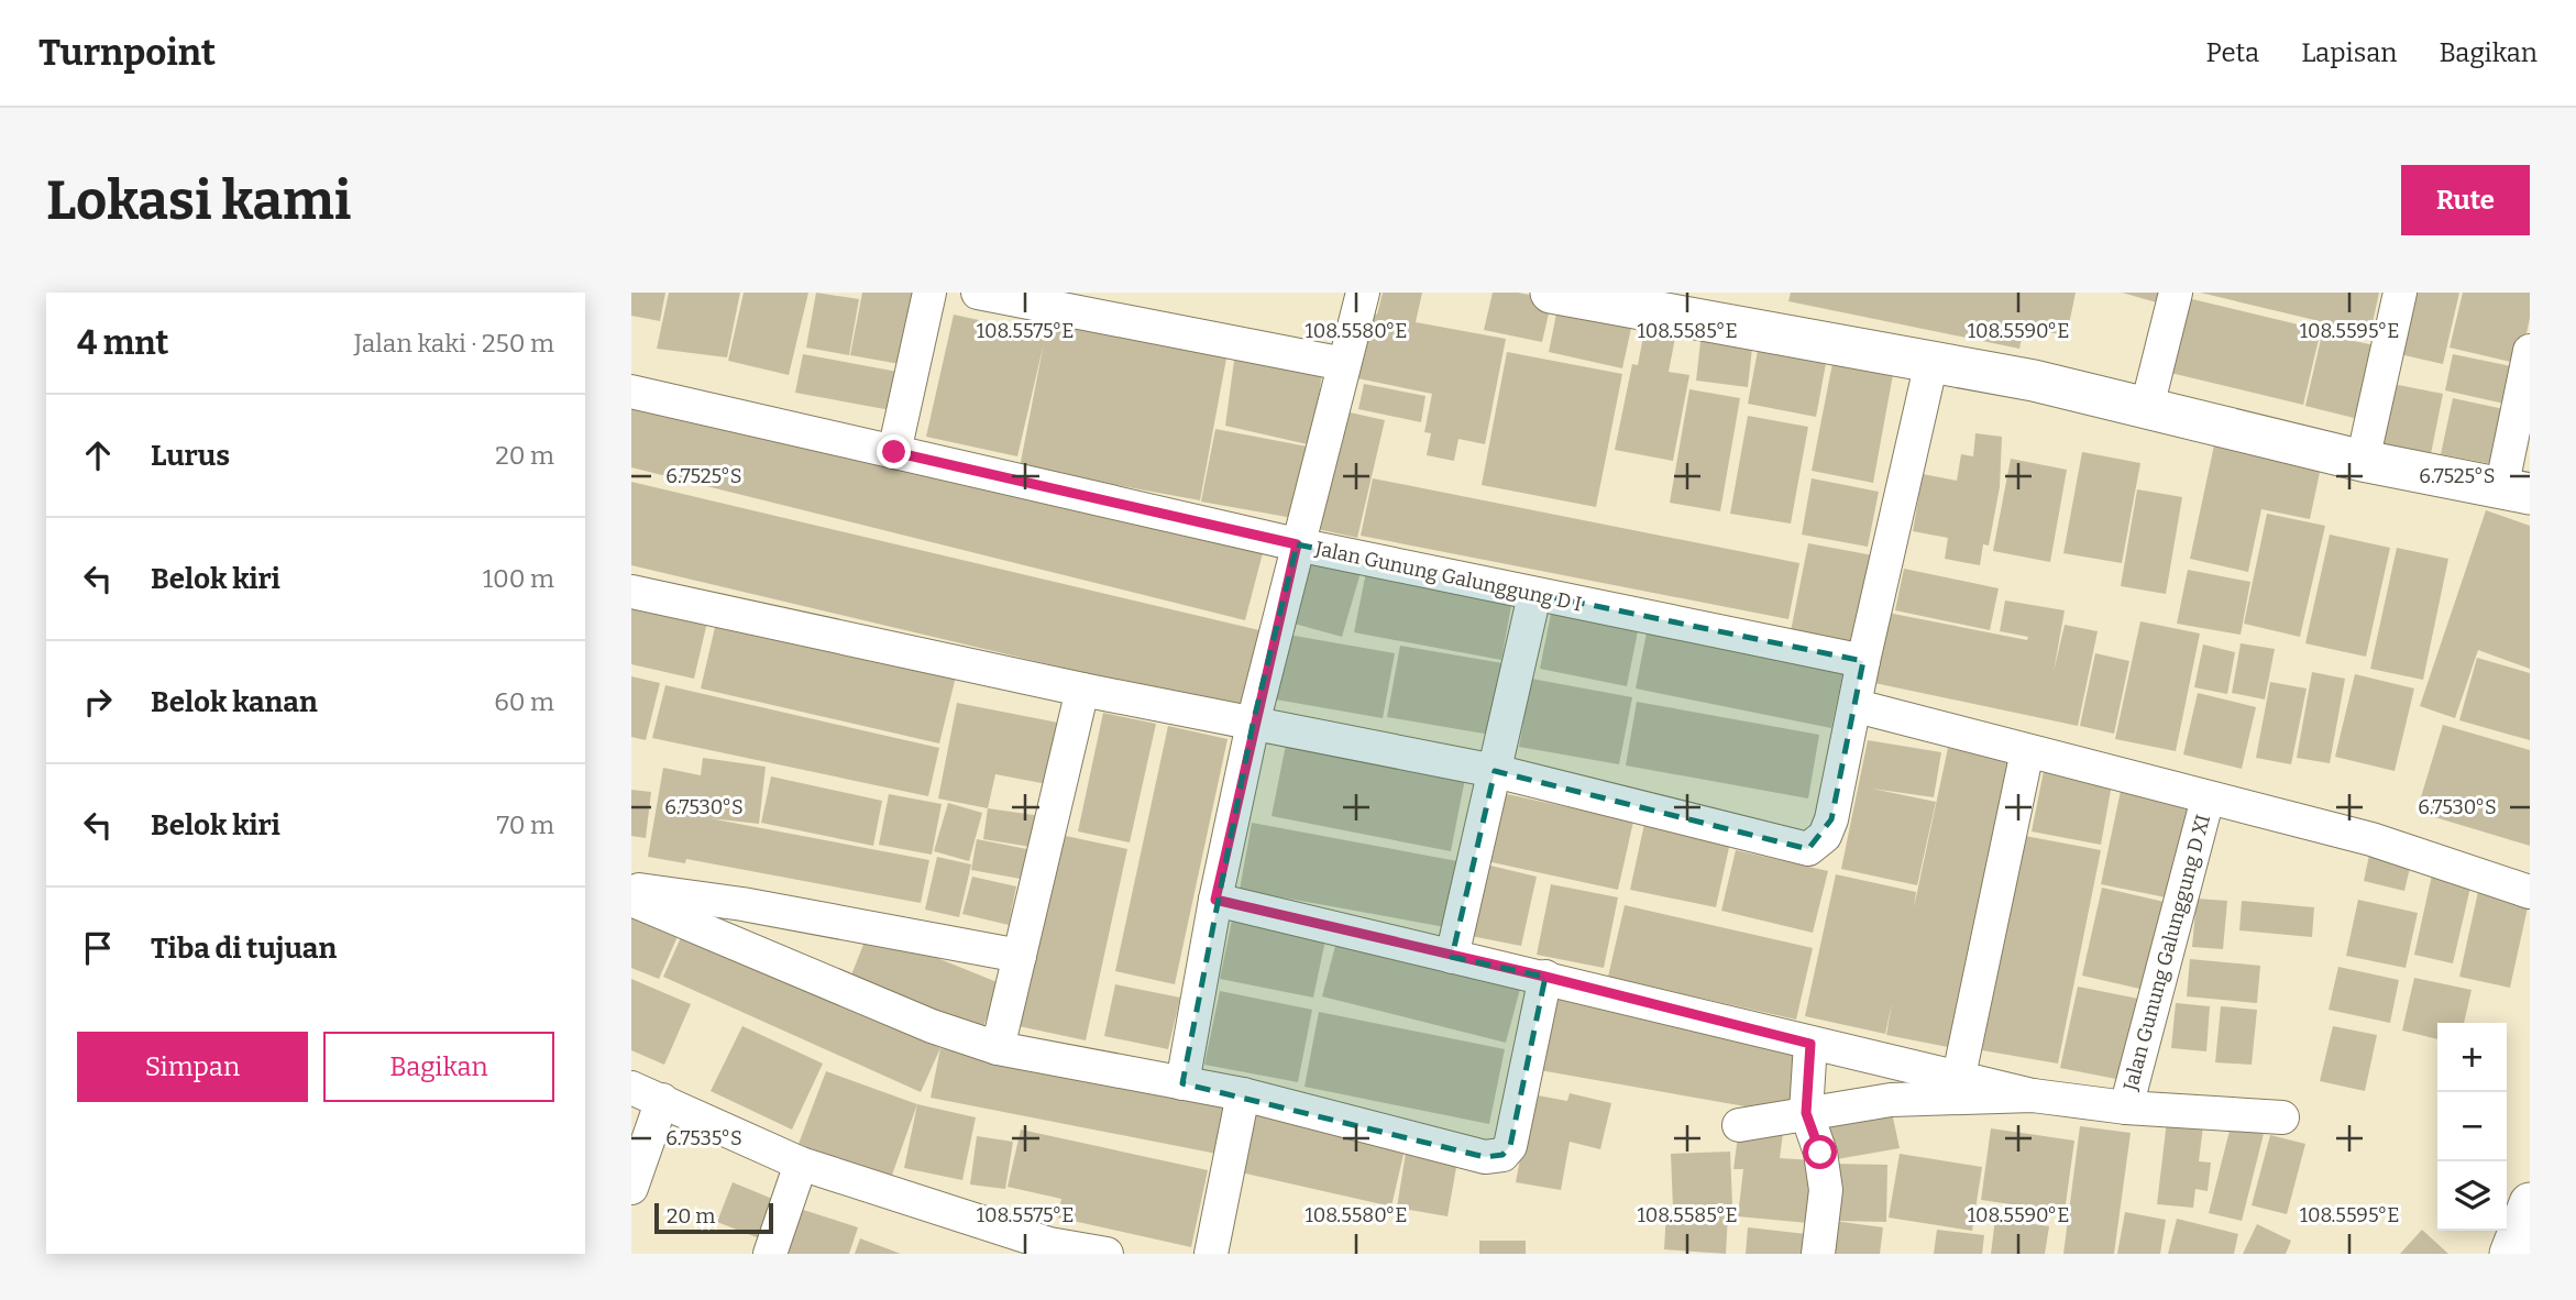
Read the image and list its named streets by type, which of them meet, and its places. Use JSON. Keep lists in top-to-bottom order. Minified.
{"streets":{"street":["Jalan Gunung Galunggung D I","Jalan Gunung Galunggung D XI"]},"scale_bar":"20 m","page":{"header":"Turnpoint","nav":["Peta","Lapisan","Bagikan"],"buttons":["Rute",["Simpan","Bagikan"]],"title":"Lokasi kami","heading":["4 mnt","Jalan kaki · 250 m"],"list":[["Lurus","20 m"],["Belok kiri","100 m"],["Belok kanan","60 m"],["Belok kiri","70 m"],"Tiba di tujuan"],"map_buttons":["+","−"],"scale":"20 m"},"coordinates":["108.5575°E","108.5580°E","108.5585°E","108.5590°E","108.5595°E","6.7525°S","6.7530°S","6.7535°S"]}
